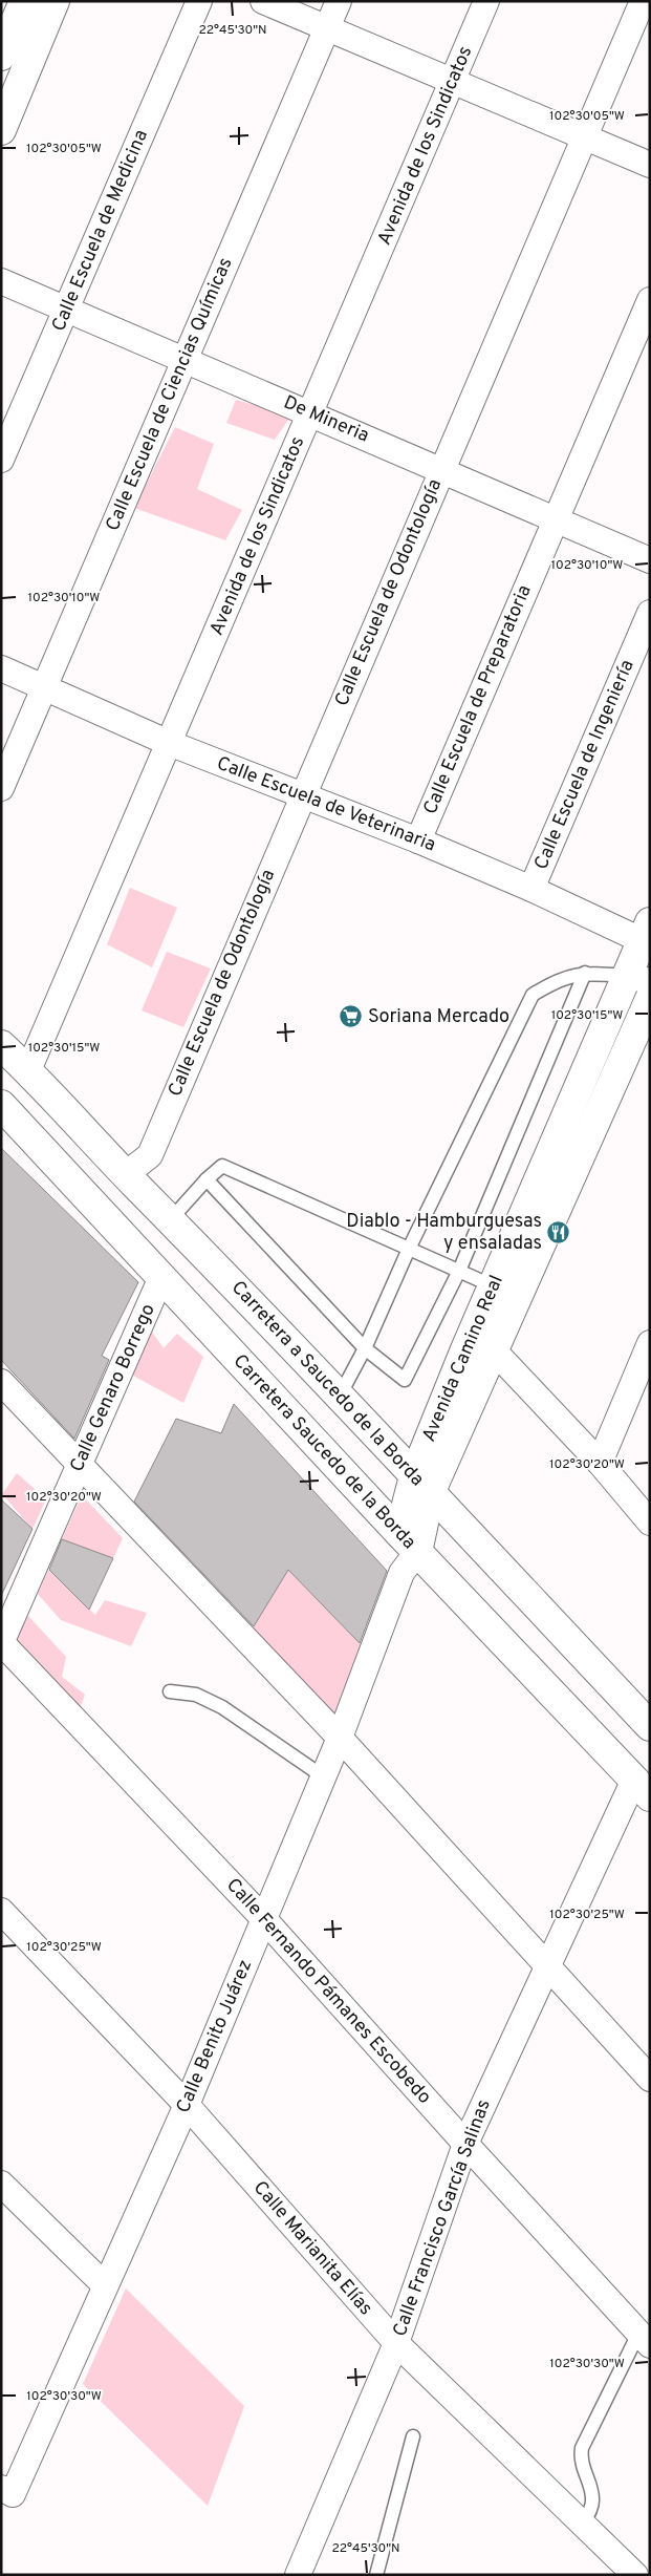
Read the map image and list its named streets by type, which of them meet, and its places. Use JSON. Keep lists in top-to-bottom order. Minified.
{"streets":{"street":["Avenida de los Sindicatos","Calle Escuela de Medicina","Calle Escuela de Ciencias Químicas","De Mineria","Calle Escuela de Odontología","Calle Escuela de Preparatoria","Calle Escuela de Ingeniería","Calle Escuela de Veterinaria","Avenida Camino Real","Carretera a Saucedo de la Borda","Calle Genaro Borrego","Carretera Saucedo de la Borda","Calle Fernando Pámanes Escobedo","Calle Benito Juárez","Calle Francisco García Salinas","Calle Marianita Elías"]},"crossings":[["Avenida de los Sindicatos","De Mineria"],["Avenida de los Sindicatos","Calle Escuela de Veterinaria"],["Avenida de los Sindicatos","Carretera a Saucedo de la Borda"],["Calle Escuela de Medicina","De Mineria"],["Calle Escuela de Ciencias Químicas","De Mineria"],["Calle Escuela de Ciencias Químicas","Calle Escuela de Veterinaria"],["De Mineria","Calle Escuela de Odontología"],["De Mineria","Calle Escuela de Preparatoria"],["Calle Escuela de Odontología","Calle Escuela de Veterinaria"],["Calle Escuela de Odontología","Carretera a Saucedo de la Borda"],["Calle Escuela de Preparatoria","Calle Escuela de Veterinaria"],["Calle Escuela de Ingeniería","Calle Escuela de Veterinaria"],["Calle Escuela de Veterinaria","Avenida Camino Real"],["Avenida Camino Real","Carretera a Saucedo de la Borda"],["Calle Genaro Borrego","Carretera Saucedo de la Borda"],["Calle Genaro Borrego","Calle Fernando Pámanes Escobedo"],["Carretera Saucedo de la Borda","Calle Benito Juárez"],["Carretera Saucedo de la Borda","Calle Francisco García Salinas"],["Calle Fernando Pámanes Escobedo","Calle Benito Juárez"],["Calle Fernando Pámanes Escobedo","Calle Francisco García Salinas"],["Calle Benito Juárez","Calle Marianita Elías"],["Calle Francisco García Salinas","Calle Marianita Elías"]],"places":{"supermarket":["Soriana Mercado"],"restaurant":["Diablo - Hamburguesas y ensaladas"]},"coordinates":["22°45'30\"N","102°30'05\"W","102°30'10\"W","102°30'15\"W","102°30'20\"W","102°30'25\"W","102°30'30\"W"]}
